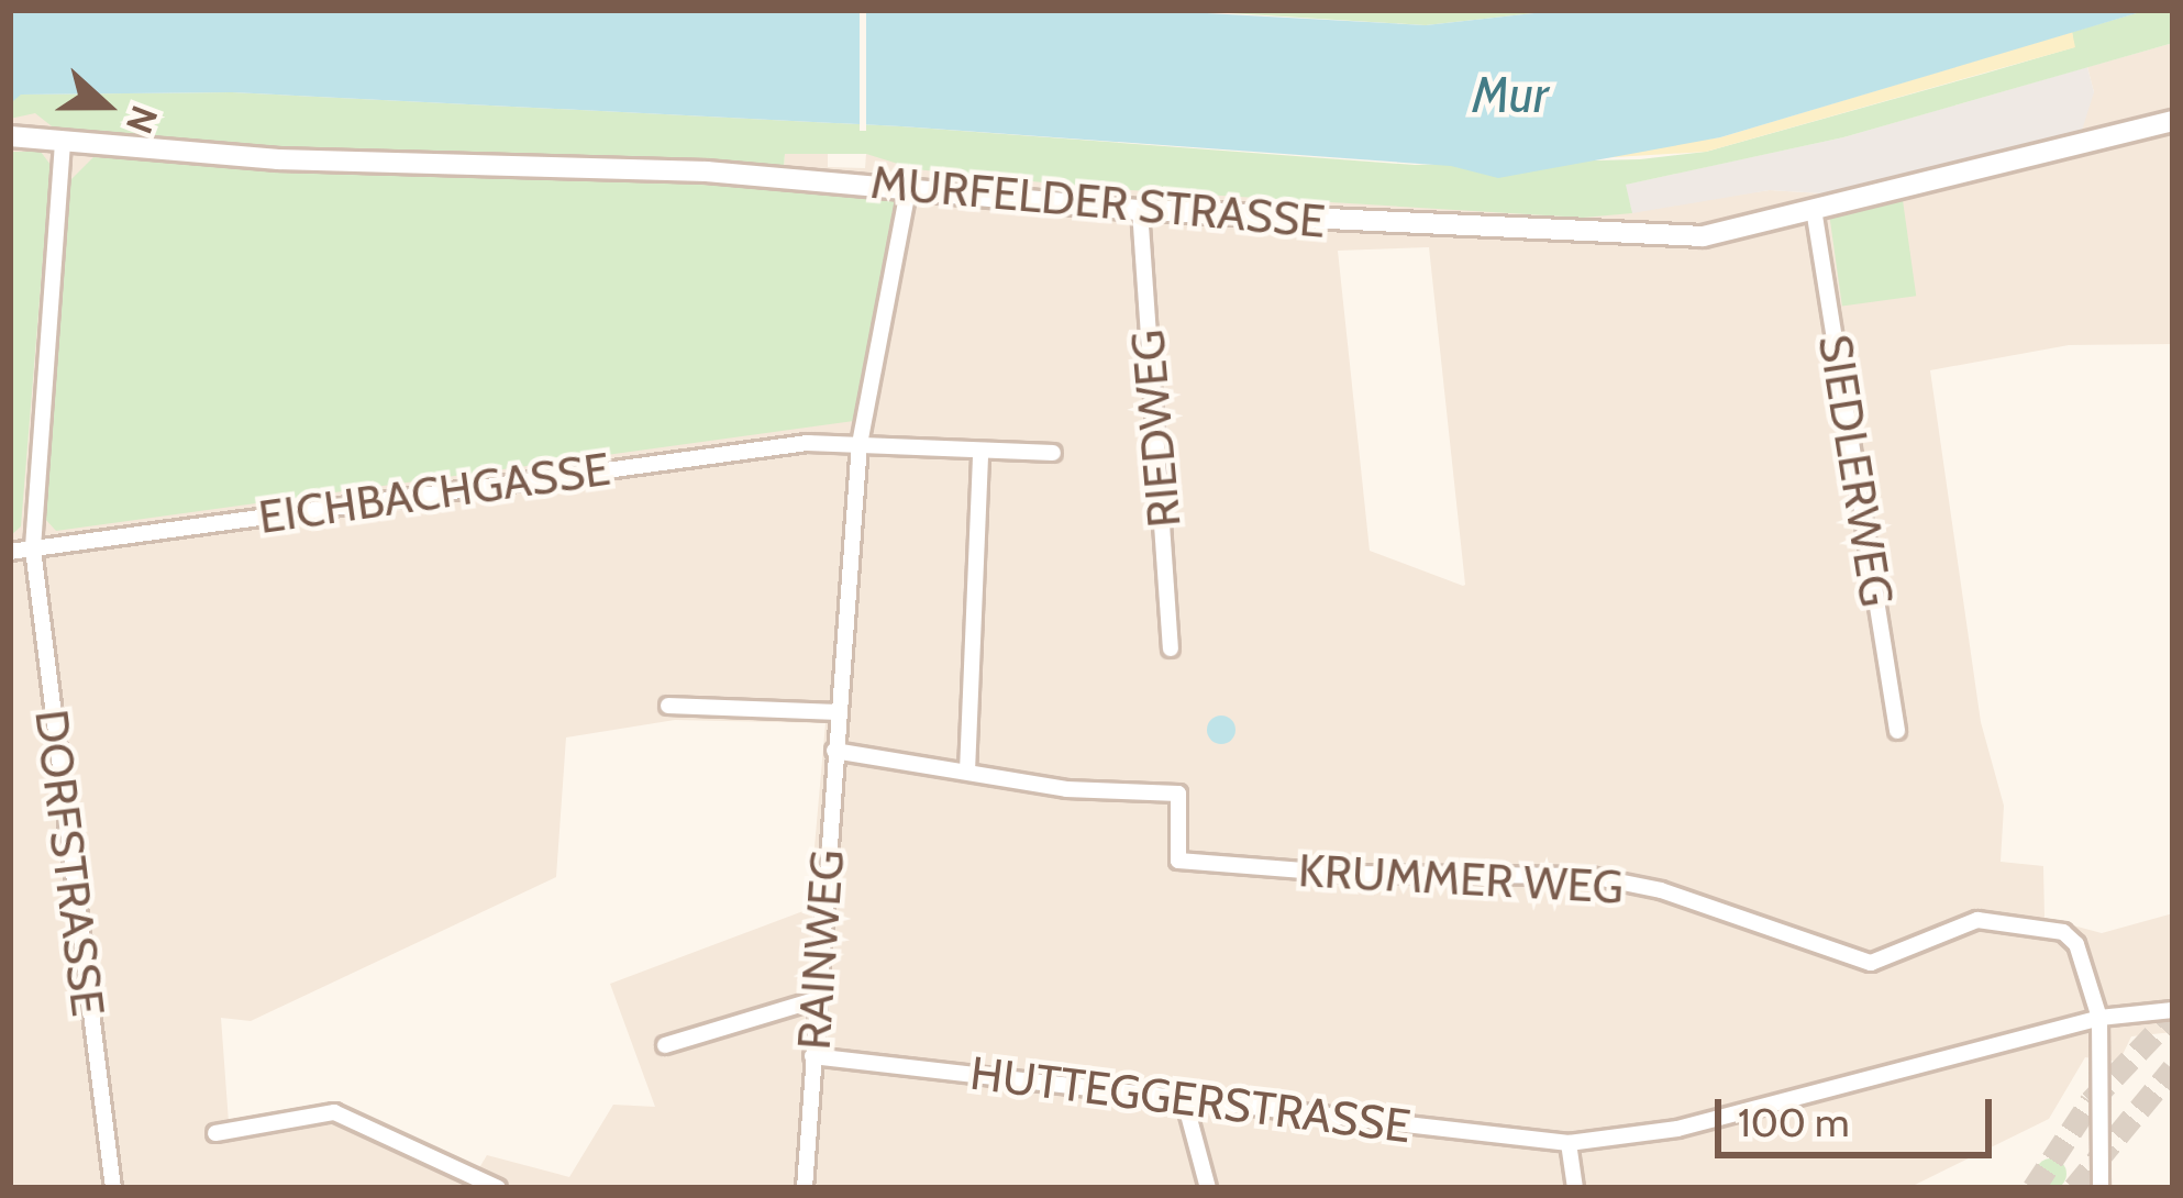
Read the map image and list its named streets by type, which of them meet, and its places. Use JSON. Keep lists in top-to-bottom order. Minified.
{"streets":{"street":["MURFELDER STRASSE","RIEDWEG","SIEDLERWEG","EICHBACHGASSE","DORFSTRASSE","KRUMMER WEG","RAINWEG","HUTTEGGERSTRASSE"]},"crossings":[["MURFELDER STRASSE","RIEDWEG"],["MURFELDER STRASSE","SIEDLERWEG"],["MURFELDER STRASSE","DORFSTRASSE"],["MURFELDER STRASSE","RAINWEG"],["EICHBACHGASSE","DORFSTRASSE"],["EICHBACHGASSE","RAINWEG"],["KRUMMER WEG","RAINWEG"],["KRUMMER WEG","HUTTEGGERSTRASSE"],["RAINWEG","HUTTEGGERSTRASSE"]],"water":["Mur"],"scale_bar":"100 m","north":"right"}
